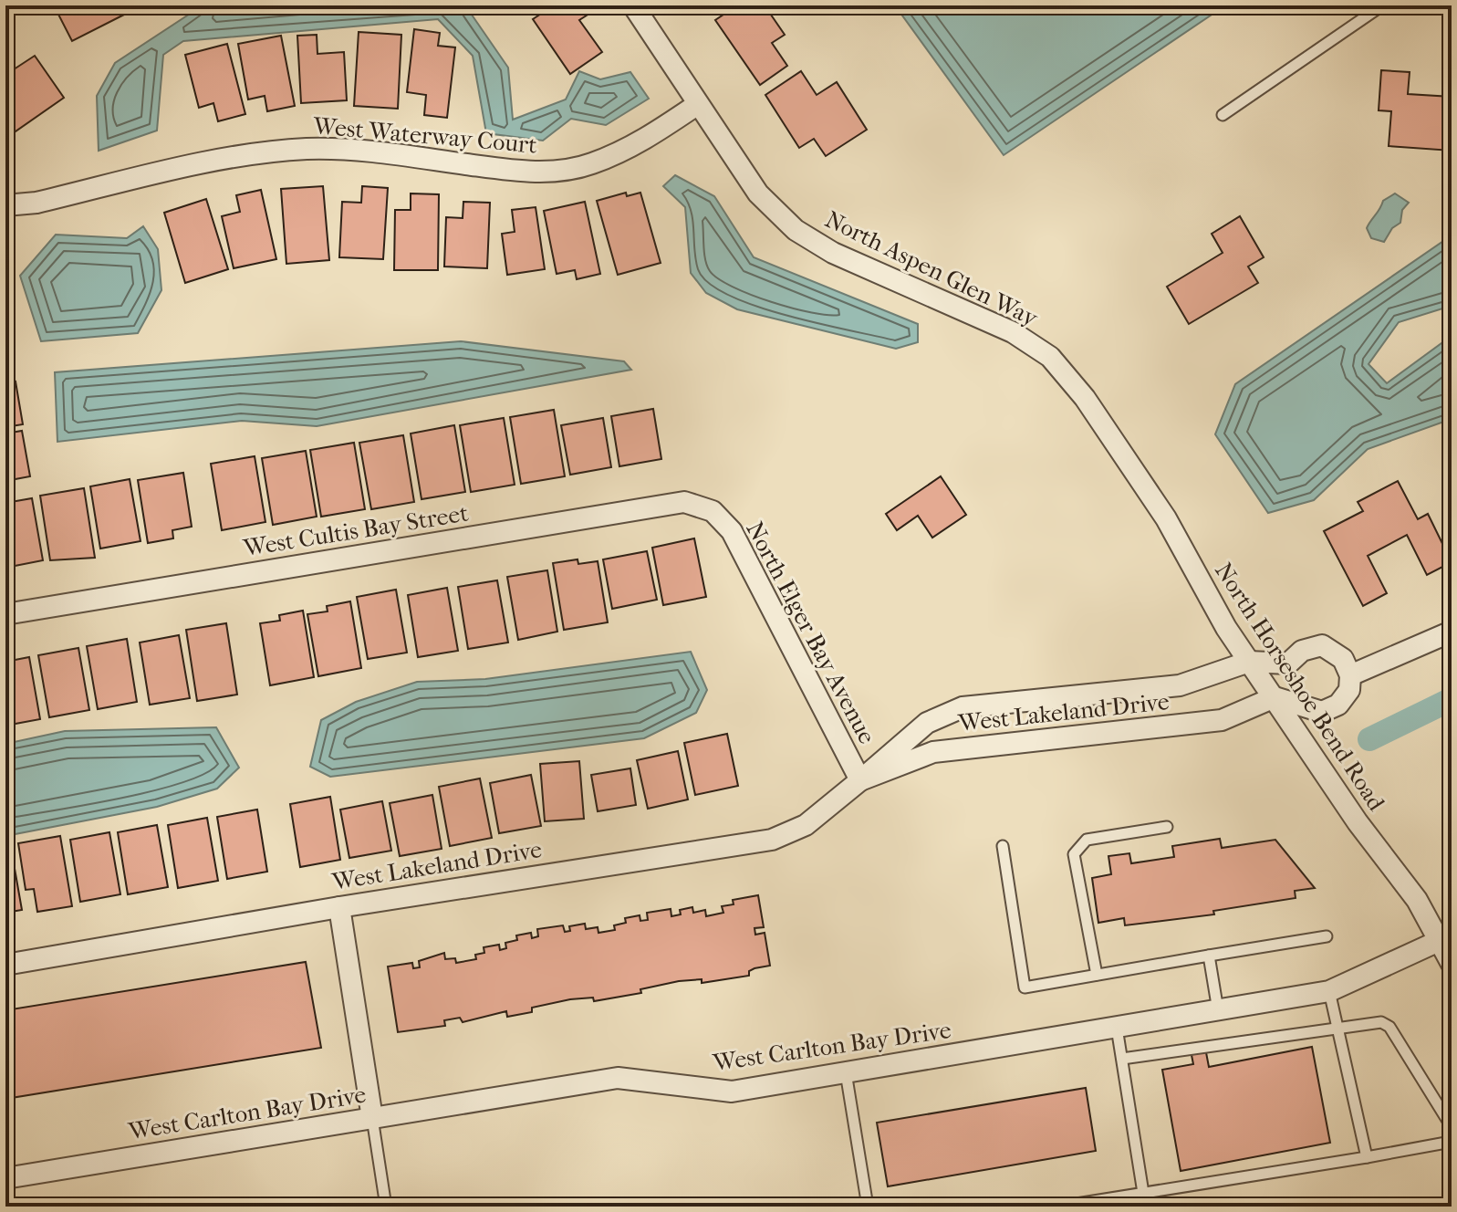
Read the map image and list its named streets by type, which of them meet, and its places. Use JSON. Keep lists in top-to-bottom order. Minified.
{"streets":{"street":["West Waterway Court","North Aspen Glen Way","West Cultis Bay Street","North Elger Bay Avenue","North Horseshoe Bend Road","West Lakeland Drive","West Carlton Bay Drive"]},"crossings":[["West Waterway Court","North Aspen Glen Way"],["North Aspen Glen Way","North Horseshoe Bend Road"],["West Cultis Bay Street","North Elger Bay Avenue"],["North Elger Bay Avenue","West Lakeland Drive"],["North Horseshoe Bend Road","West Lakeland Drive"],["North Horseshoe Bend Road","West Carlton Bay Drive"]]}
